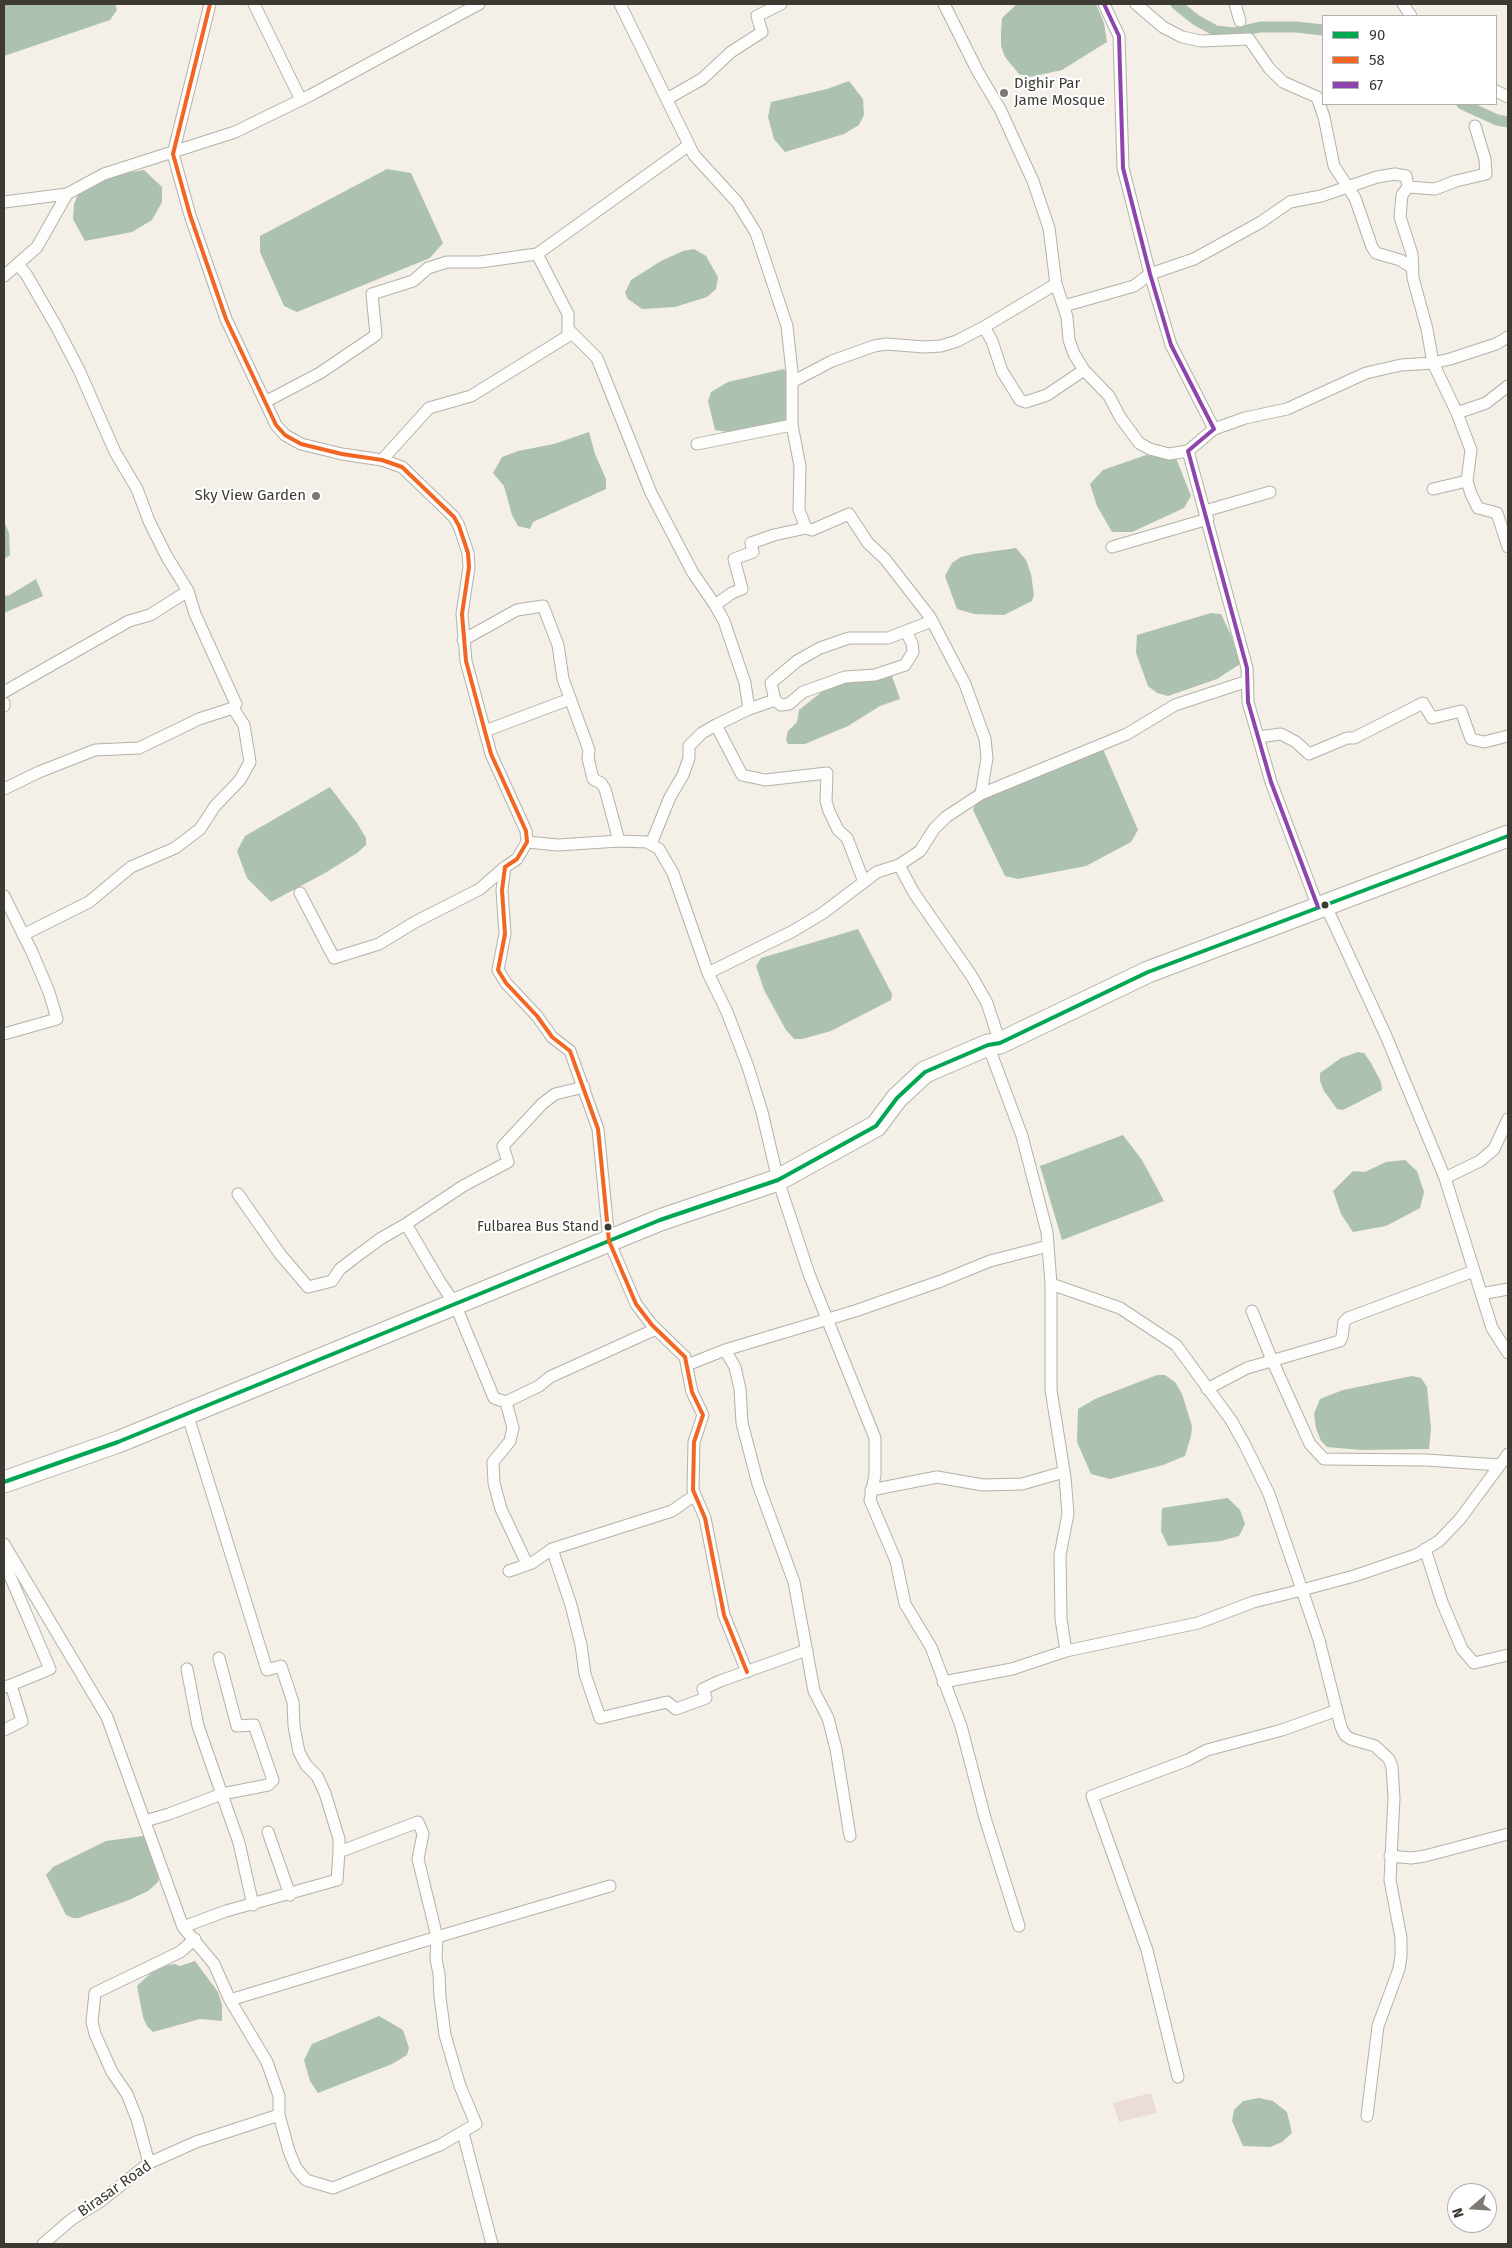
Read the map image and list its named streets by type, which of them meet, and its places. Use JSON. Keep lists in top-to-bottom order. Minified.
{"streets":{"street":["Birasar Road"]},"places":["Dighir Par Jame Mosque","Sky View Garden","Fulbarea Bus Stand"],"lines":["transit line 58","transit line 67","transit line 90"],"legend":["90","58","67"],"north":"left"}
